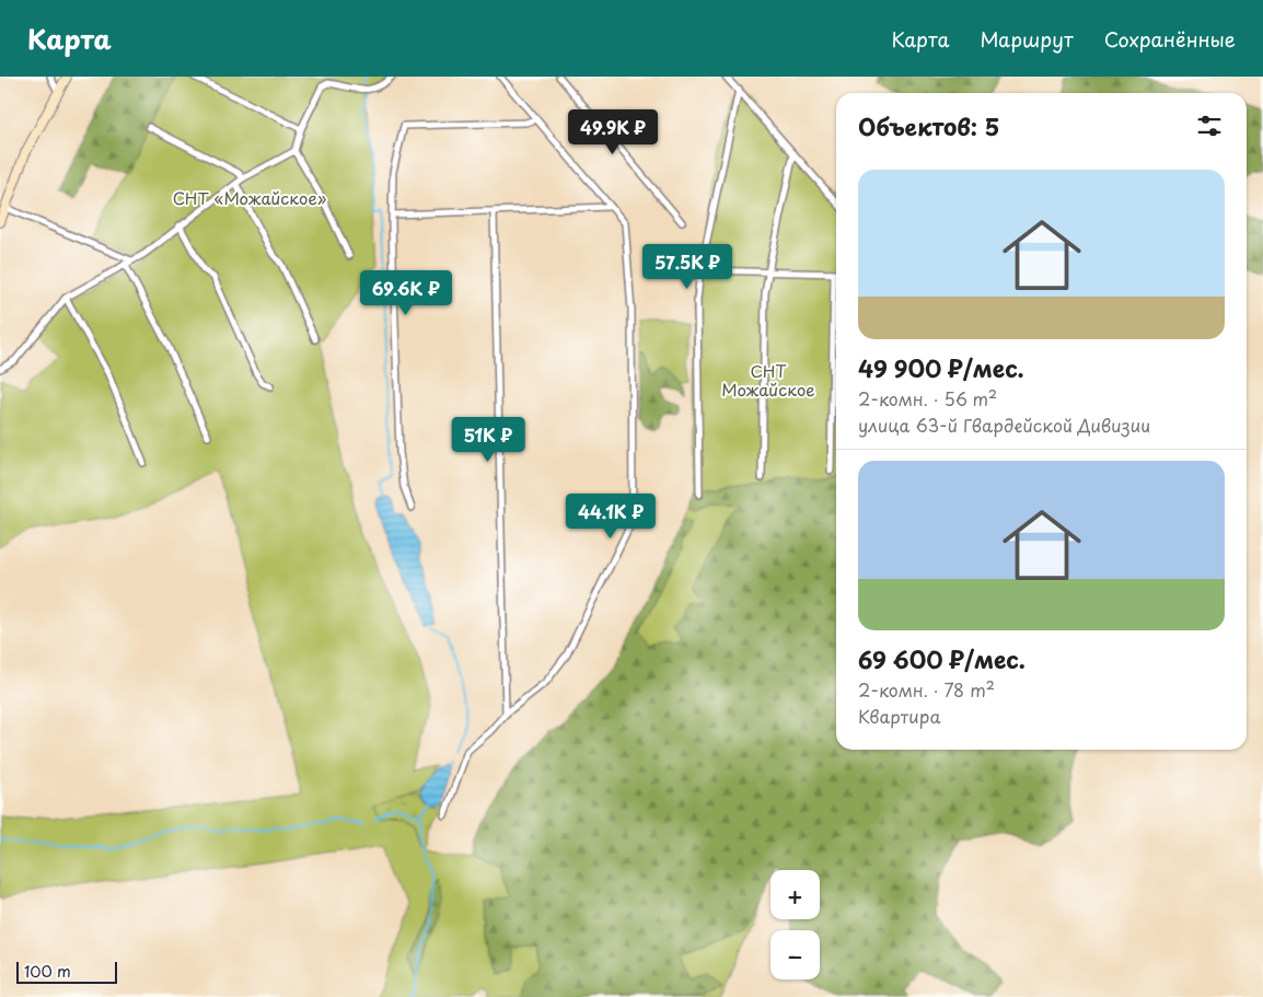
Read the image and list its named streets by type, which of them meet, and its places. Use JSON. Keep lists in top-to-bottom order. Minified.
{"parks":["СНТ «Можайское»","СНТ Можайское"],"scale_bar":"100 m","page":{"header":"Карта","nav":["Карта","Маршрут","Сохранённые"],"heading":"Объектов: 5","price":["49.9K ₽","57.5K ₽","69.6K ₽","51K ₽","44.1K ₽"],"list":[{"name":"49 900 ₽/мес.","note":"2-комн. · 56 m² · улица 63-й Гвардейской Дивизии"},{"name":"69 600 ₽/мес.","note":"2-комн. · 78 m² · Квартира"}],"map_buttons":["+","−"],"scale":"100 m"}}
